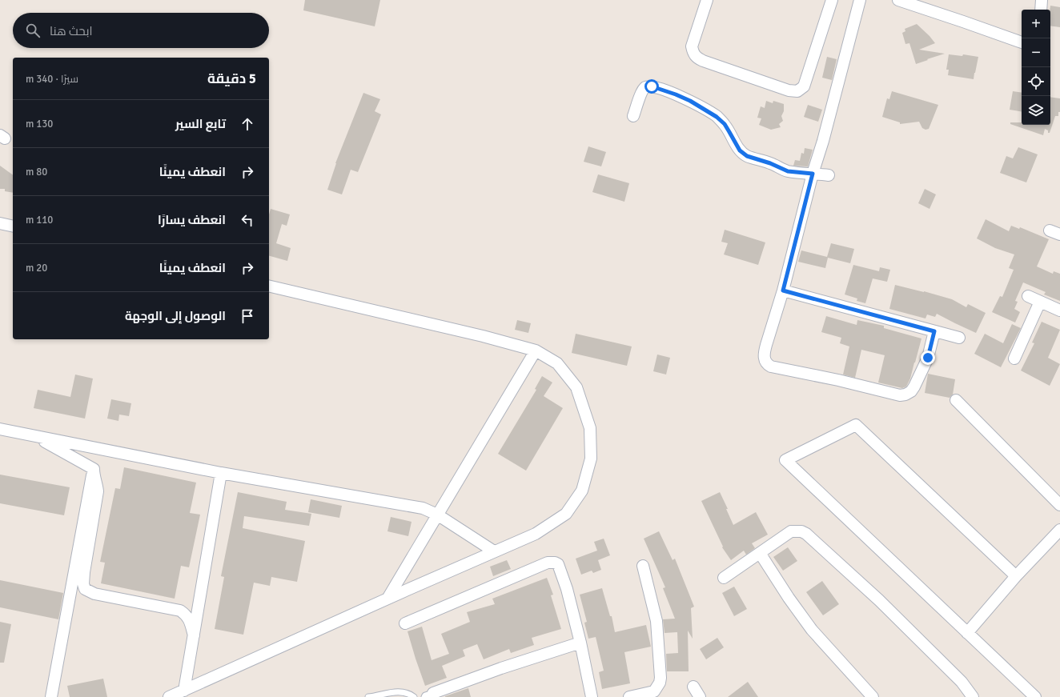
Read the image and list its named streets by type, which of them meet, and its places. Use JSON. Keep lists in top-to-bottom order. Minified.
{"page":{"map_buttons":["+","−"],"search":"ابحث هنا","heading":["5 دقيقة","سيرًا · 340 m"],"list":[["تابع السير","130 m"],["انعطف يمينًا","80 m"],["انعطف يسارًا","110 m"],["انعطف يمينًا","20 m"],"الوصول إلى الوجهة"]}}
